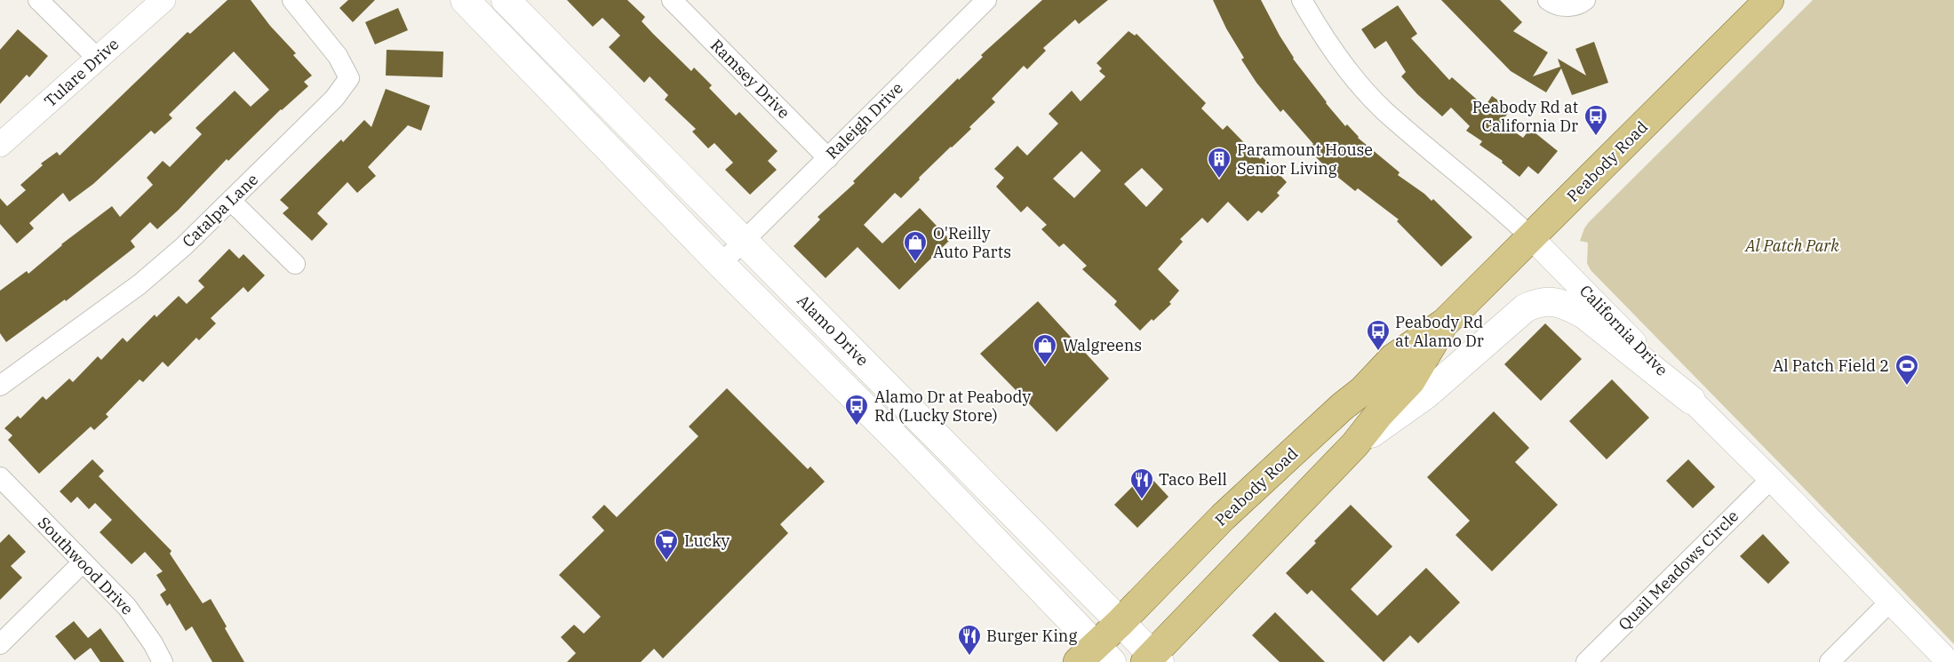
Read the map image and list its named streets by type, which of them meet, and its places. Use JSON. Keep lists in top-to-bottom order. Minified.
{"streets":{"main road":["Peabody Road","Alamo Drive"],"street":["Tulare Drive","Ramsey Drive","Raleigh Drive","Catalpa Lane","California Drive","Southwood Drive","Quail Meadows Circle"]},"crossings":[["Ramsey Drive","Raleigh Drive"],["Raleigh Drive","Alamo Drive"],["Peabody Road","Alamo Drive"],["Peabody Road","California Drive"],["California Drive","Quail Meadows Circle"]],"parks":["Al Patch Park"],"places":{"bus stop":["Peabody Rd at California Dr","Peabody Rd at Alamo Dr","Alamo Dr at Peabody Rd (Lucky Store)"],"building":["Paramount House Senior Living"],"shop":["O'Reilly Auto Parts","Walgreens"],"sports":["Al Patch Field 2"],"restaurant":["Taco Bell","Burger King"],"supermarket":["Lucky"]}}
